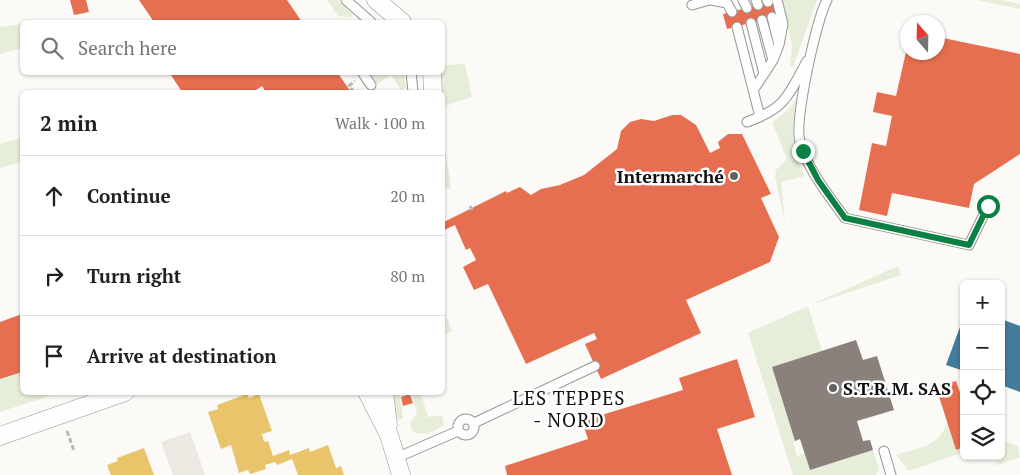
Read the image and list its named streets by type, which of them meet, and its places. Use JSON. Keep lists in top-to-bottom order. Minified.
{"districts":["LES TEPPES - NORD"],"places":["Intermarché","S.T.R.M. SAS"],"north":"top","page":{"search":"Search here","heading":["2 min","Walk · 100 m"],"list":[["Continue","20 m"],["Turn right","80 m"],"Arrive at destination"],"map_buttons":["+","−"]}}
